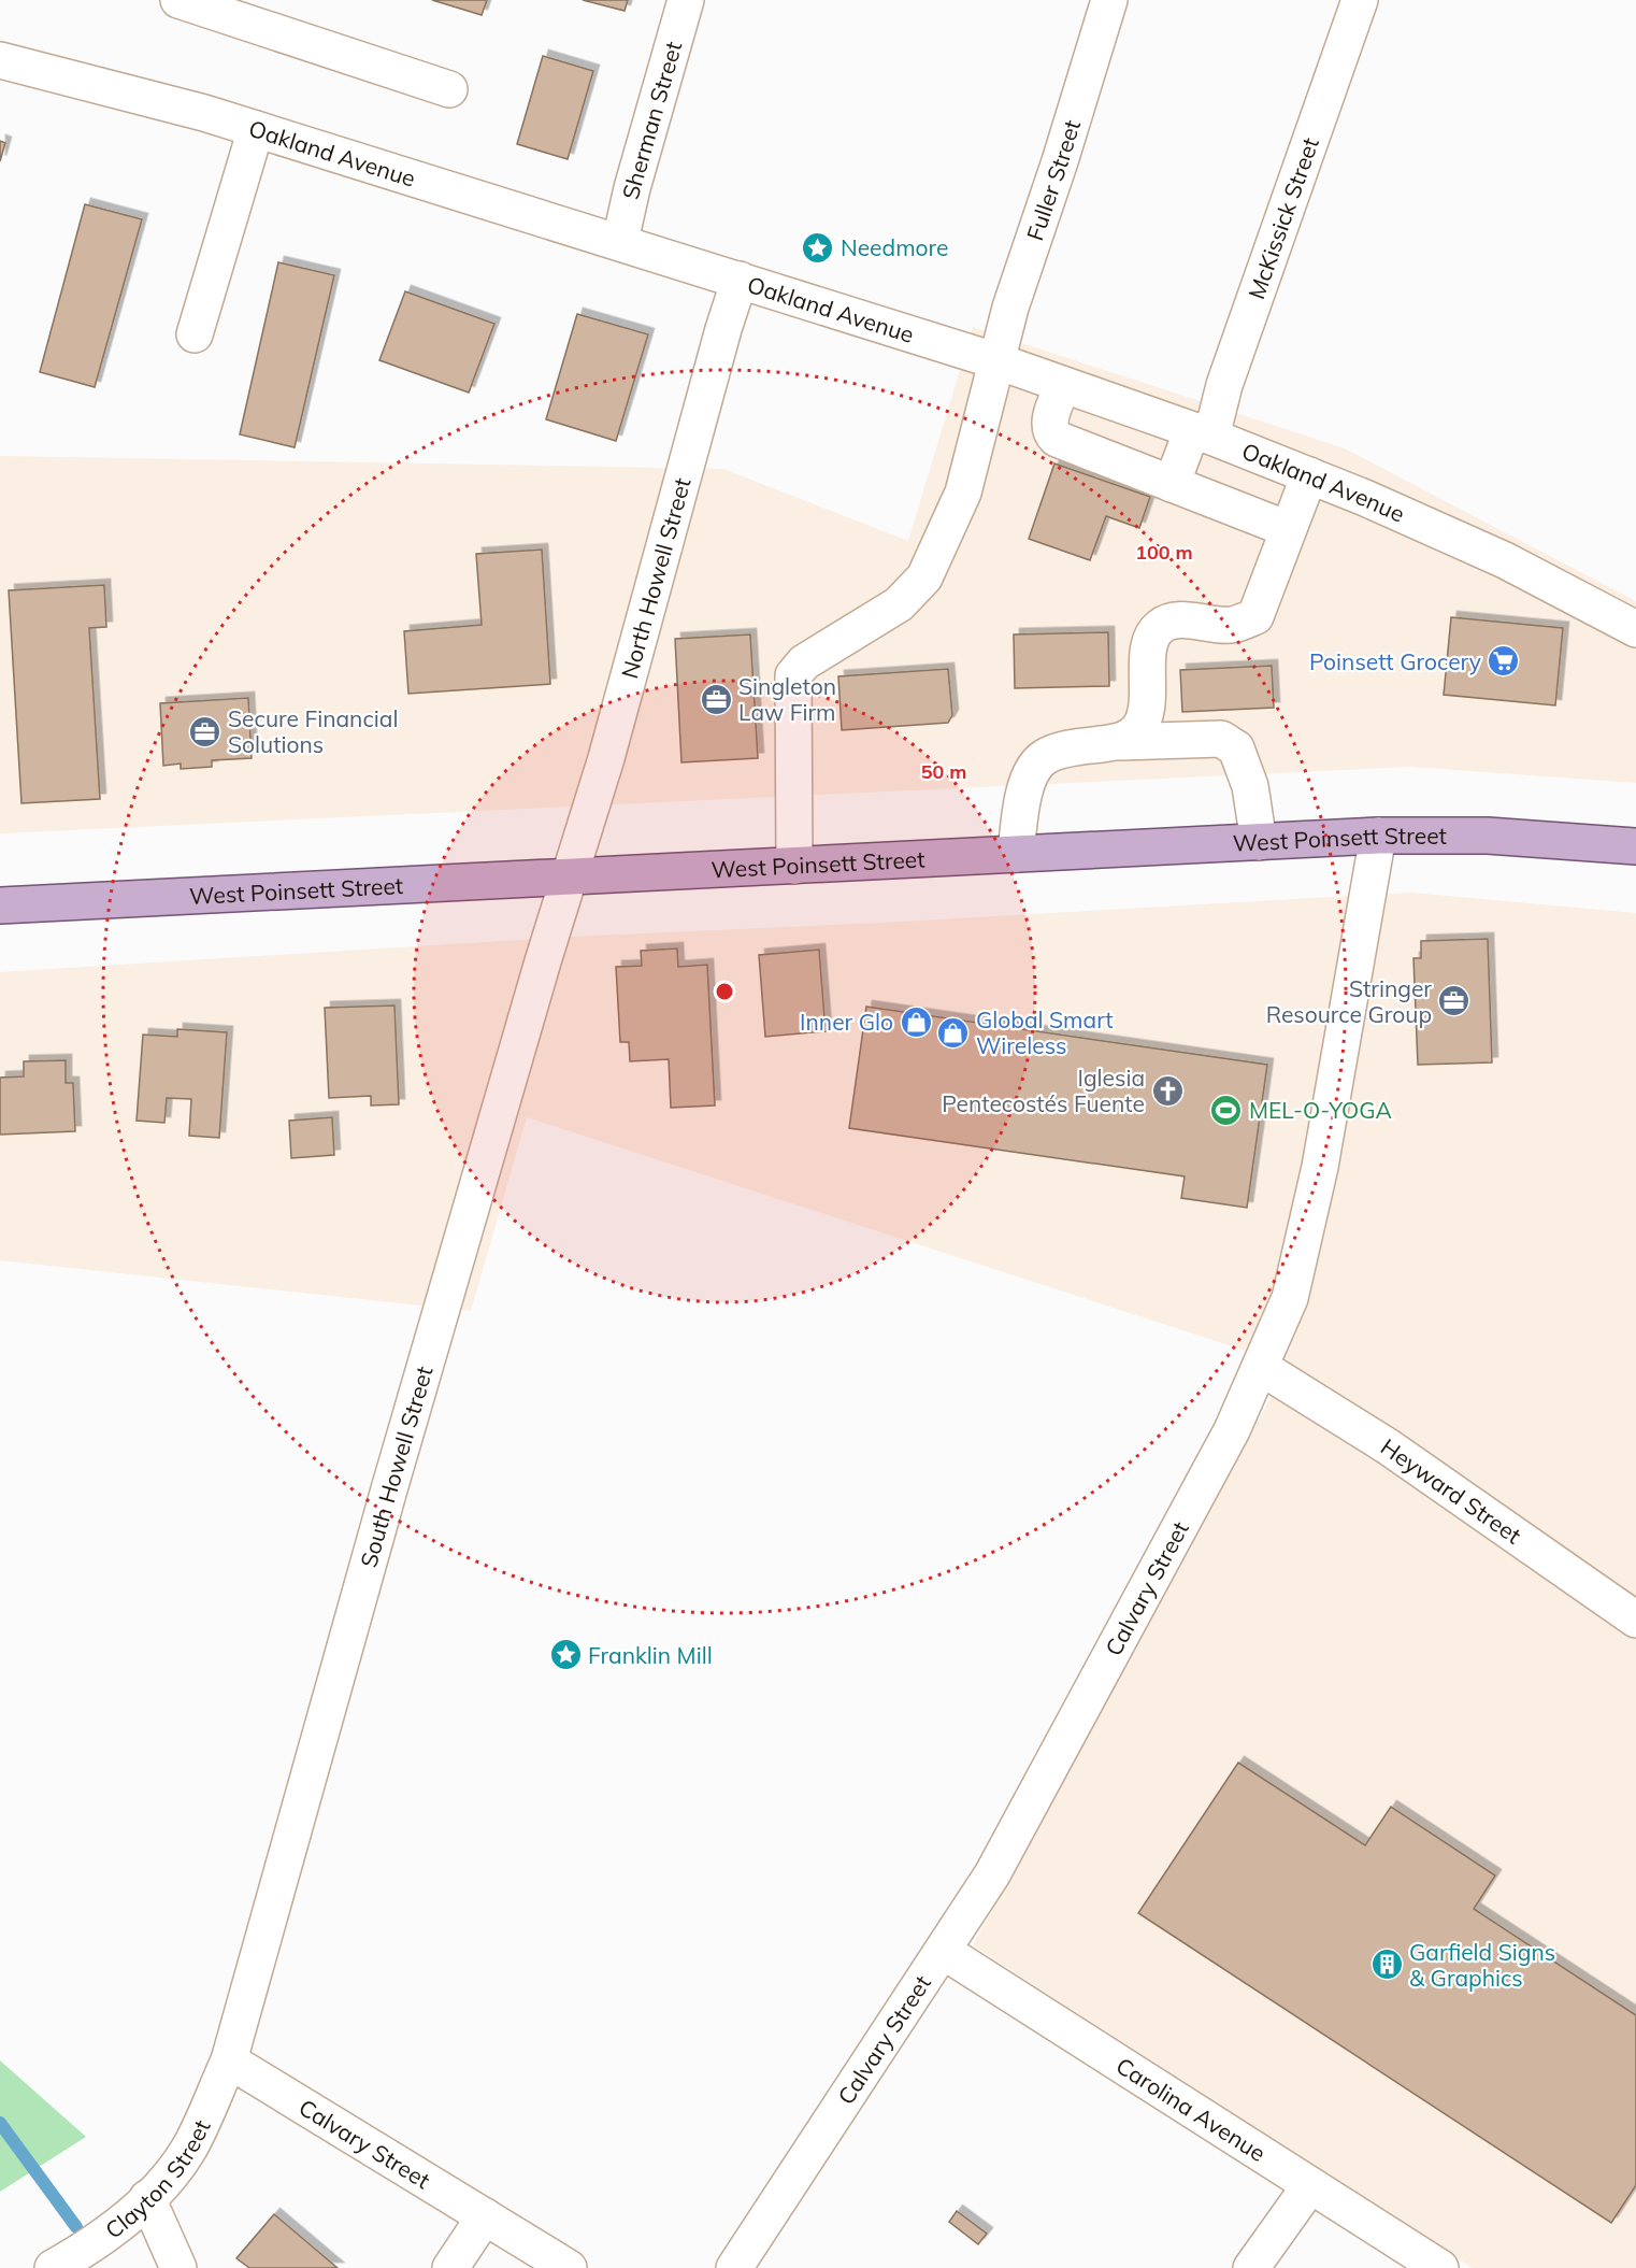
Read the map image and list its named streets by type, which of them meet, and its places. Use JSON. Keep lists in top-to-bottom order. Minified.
{"streets":{"main road":["West Poinsett Street"],"street":["Sherman Street","Oakland Avenue","Fuller Street","McKissick Street","North Howell Street","South Howell Street","Heyward Street","Calvary Street","Carolina Avenue","Clayton Street"]},"crossings":[["Sherman Street","Oakland Avenue"],["Oakland Avenue","Fuller Street"],["Oakland Avenue","McKissick Street"],["Oakland Avenue","North Howell Street"],["Fuller Street","West Poinsett Street"],["North Howell Street","West Poinsett Street"],["North Howell Street","South Howell Street"],["West Poinsett Street","South Howell Street"],["West Poinsett Street","Calvary Street"],["South Howell Street","Calvary Street"],["South Howell Street","Clayton Street"],["Heyward Street","Calvary Street"],["Calvary Street","Carolina Avenue"],["Calvary Street","Clayton Street"]],"places":{"place":["Needmore","Franklin Mill"],"supermarket":["Poinsett Grocery"],"office":["Singleton Law Firm","Secure Financial Solutions","Stringer Resource Group"],"shop":["Inner Glo","Global Smart Wireless"],"church":["Iglesia Pentecostés Fuente"],"sports":["MEL-O-YOGA"],"building":["Garfield Signs & Graphics"]},"rings":["100 m","50 m"]}
